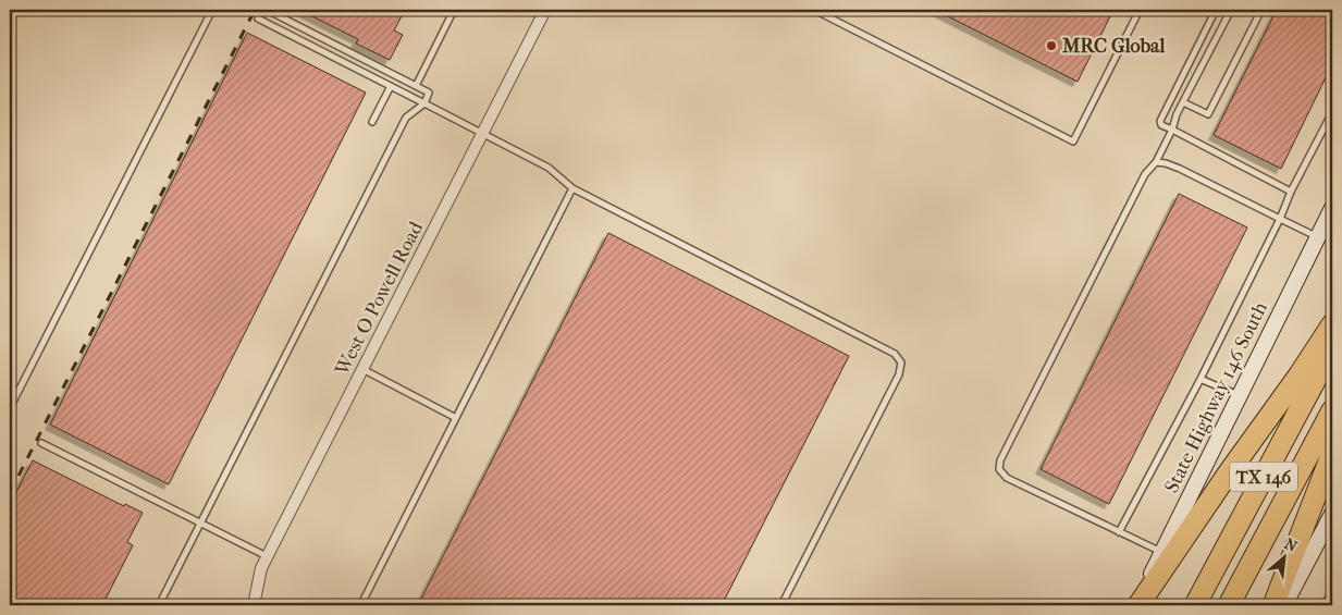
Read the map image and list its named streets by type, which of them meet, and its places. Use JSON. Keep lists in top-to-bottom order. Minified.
{"streets":{"highway":["TX 146"],"main road":["State Highway 146 South"],"street":["West O Powell Road"]},"places":["MRC Global"],"north":"top right"}
